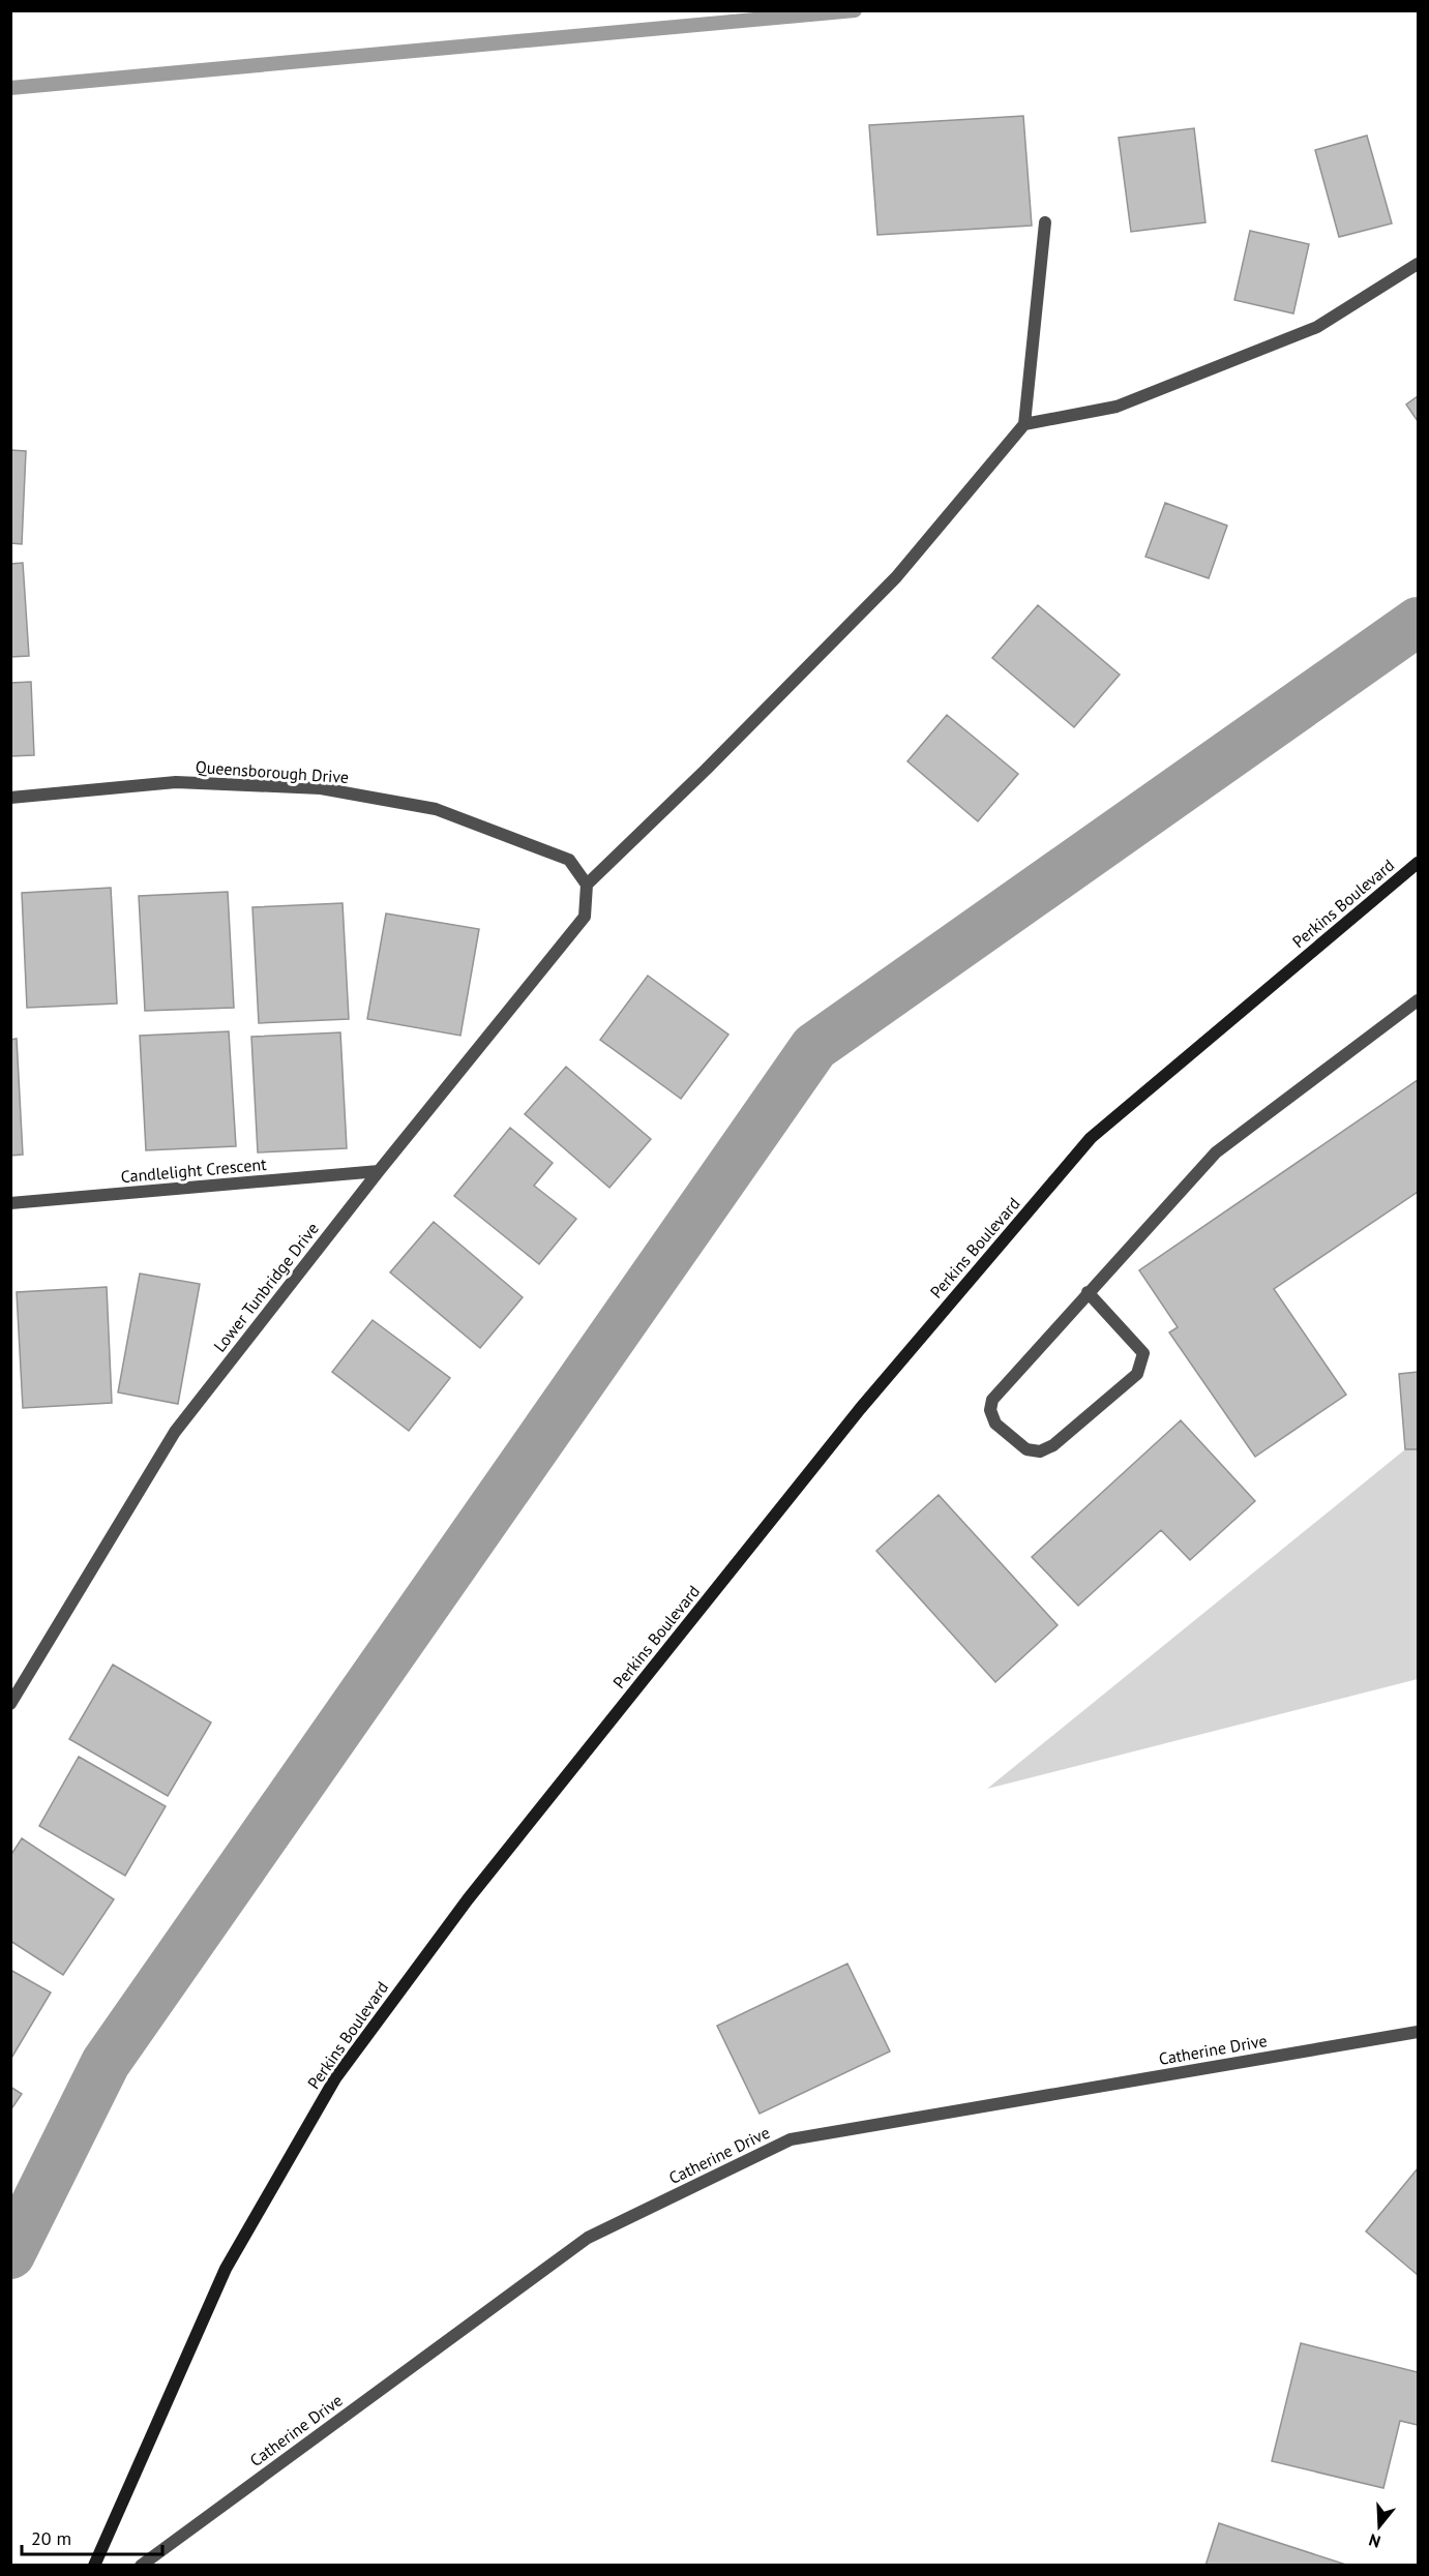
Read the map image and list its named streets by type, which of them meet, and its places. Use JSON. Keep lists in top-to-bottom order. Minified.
{"streets":{"street":["Queensborough Drive","Perkins Boulevard","Candlelight Crescent","Lower Tunbridge Drive","Catherine Drive"]},"crossings":[["Queensborough Drive","Lower Tunbridge Drive"],["Candlelight Crescent","Lower Tunbridge Drive"]],"scale_bar":"20 m","north":"bottom"}
